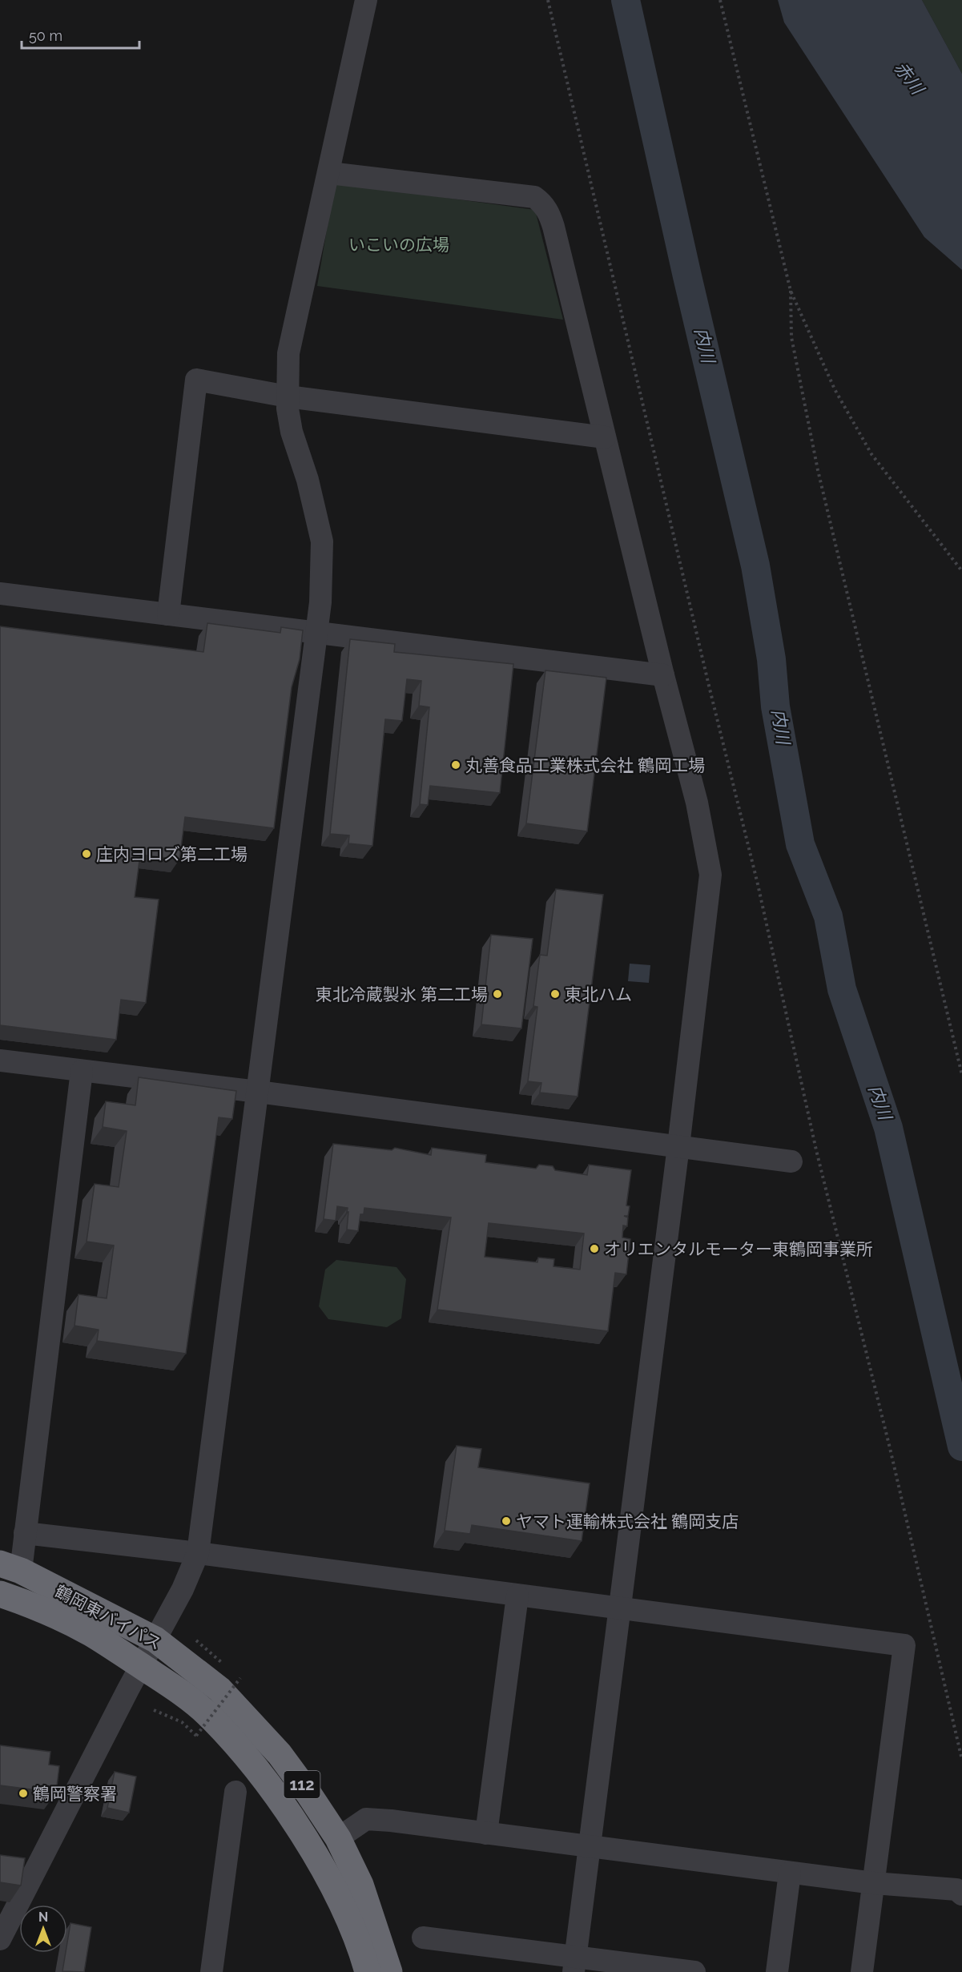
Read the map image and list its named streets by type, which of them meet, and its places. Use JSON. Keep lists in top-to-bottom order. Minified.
{"streets":{"highway":["鶴岡東バイパス","112"]},"water":["赤川","内川"],"parks":["いこいの広場"],"places":["丸善食品工業株式会社 鶴岡工場","庄内ヨロズ第二工場","東北冷蔵製氷 第二工場","東北ハム","オリエンタルモーター東鶴岡事業所","ヤマト運輸株式会社 鶴岡支店","鶴岡警察署"],"scale_bar":"50 m","north":"top"}
